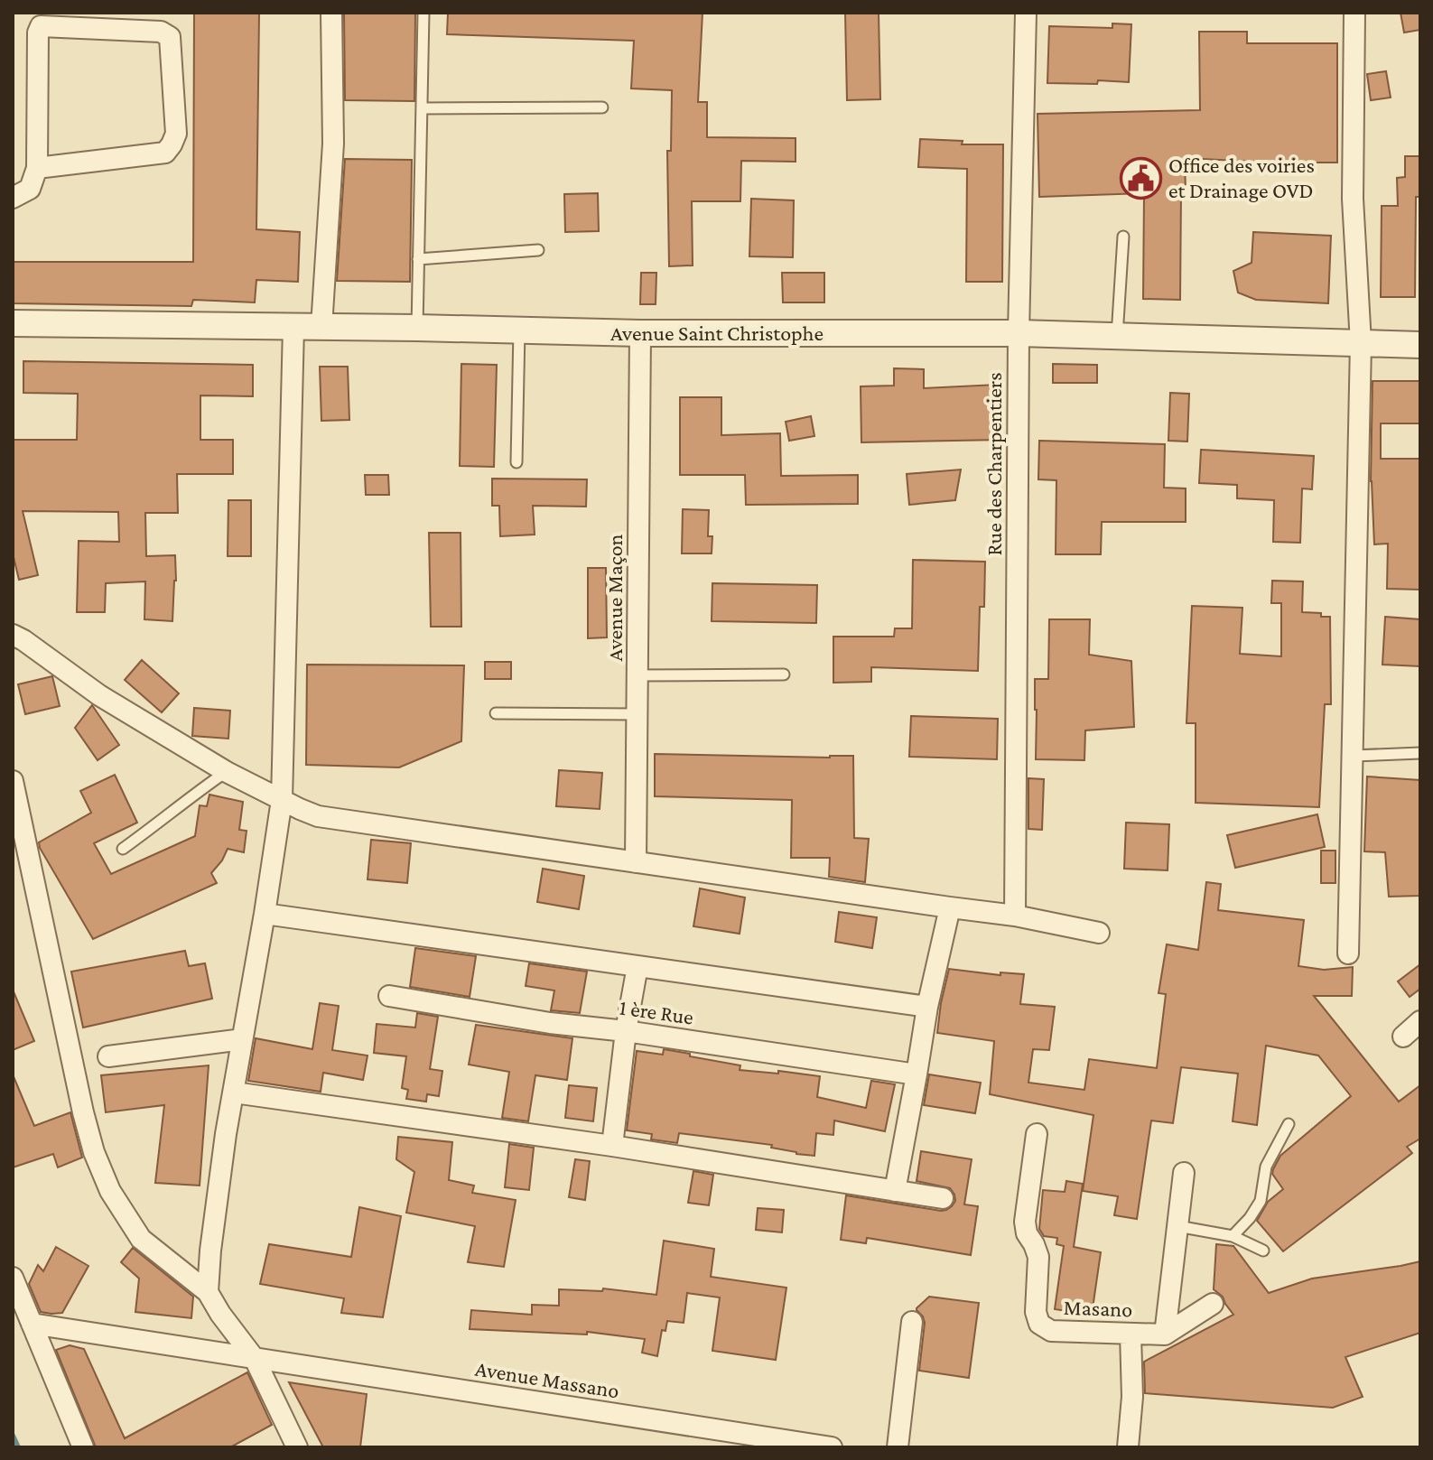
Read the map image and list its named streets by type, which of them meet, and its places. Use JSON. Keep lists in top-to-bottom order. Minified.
{"streets":{"street":["Avenue Saint Christophe","Rue des Charpentiers","Avenue Maçon","1 ère Rue","Masano","Avenue Massano"]},"crossings":[["Avenue Saint Christophe","Rue des Charpentiers"],["Avenue Saint Christophe","Avenue Maçon"]],"places":{"public building":["Office des voiries et Drainage OVD"]}}
